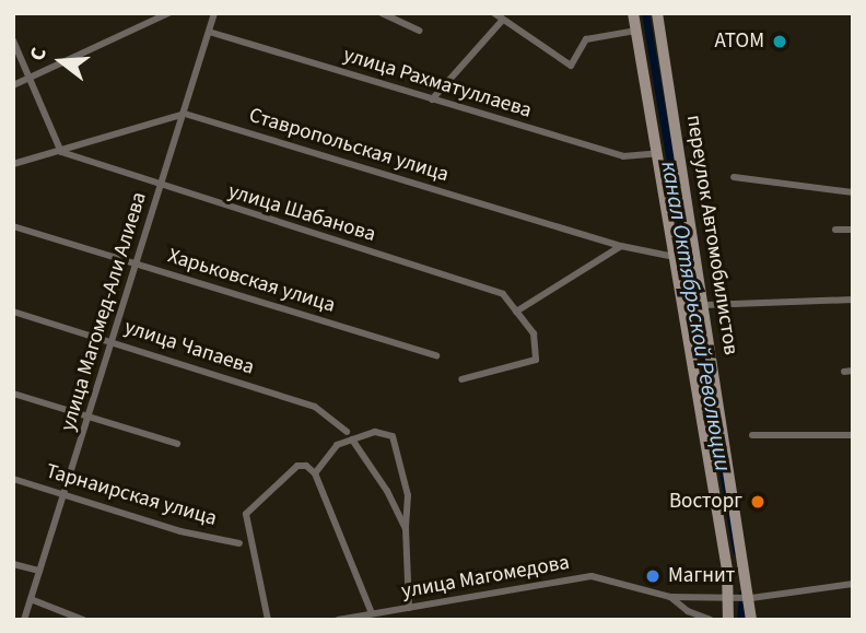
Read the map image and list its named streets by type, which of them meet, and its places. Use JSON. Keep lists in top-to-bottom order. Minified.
{"streets":{"main road":["переулок Автомобилистов"],"street":["улица Рахматуллаева","Ставропольская улица","улица Шабанова","Харьковская улица","улица Магомед-Али Алиева","улица Чапаева","Тарнаирская улица","улица Магомедова"]},"crossings":[["улица Рахматуллаева","улица Магомед-Али Алиева"],["Ставропольская улица","улица Магомед-Али Алиева"],["улица Шабанова","улица Магомед-Али Алиева"],["переулок Автомобилистов","улица Магомедова"],["Харьковская улица","улица Магомед-Али Алиева"],["улица Магомед-Али Алиева","улица Чапаева"],["улица Магомед-Али Алиева","Тарнаирская улица"]],"water":["канал Октябрьской Революции"],"places":["АТОМ","Восторг","Магнит"],"north":"left"}
